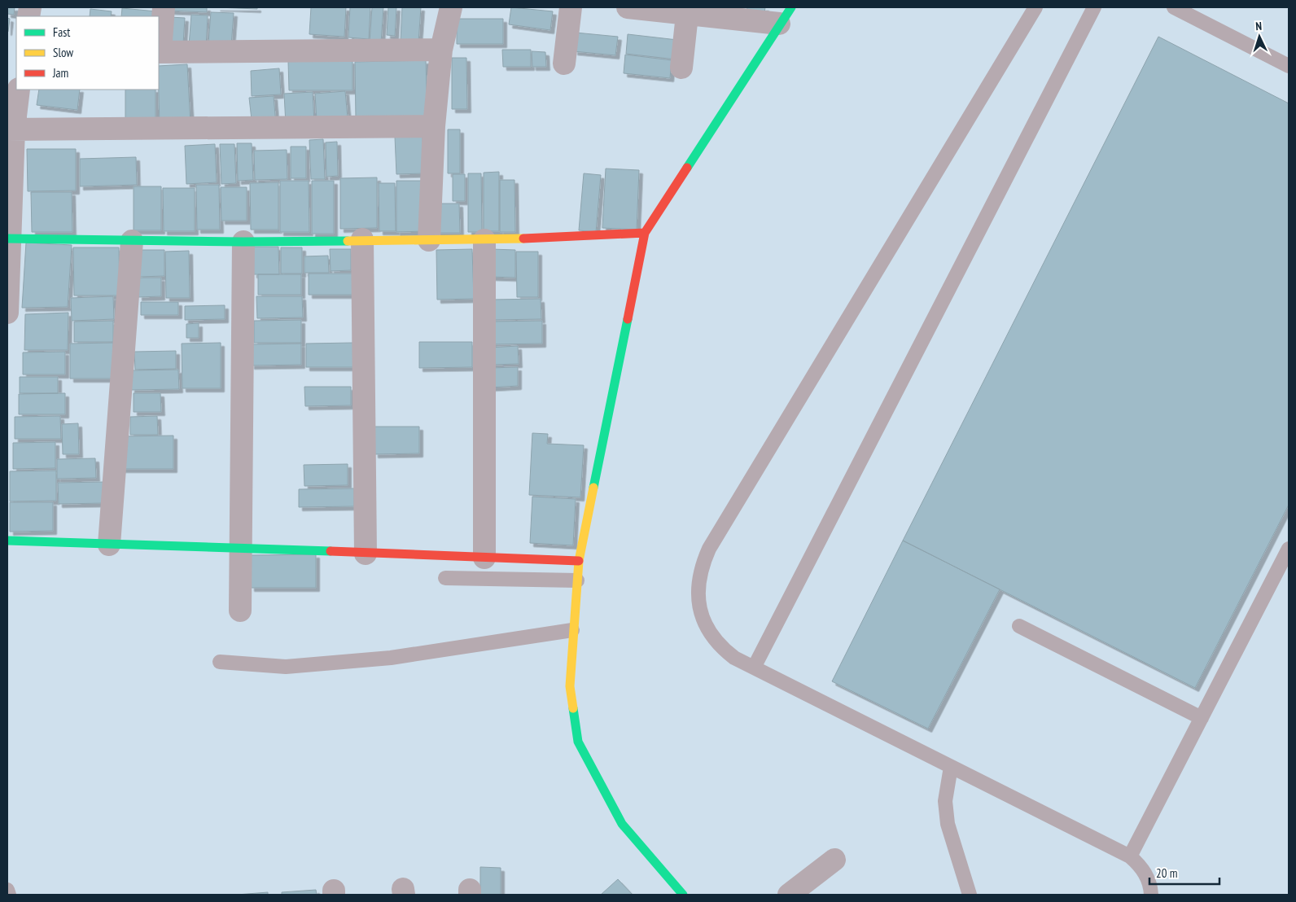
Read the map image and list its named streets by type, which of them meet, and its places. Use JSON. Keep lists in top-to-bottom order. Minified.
{"legend":["Fast","Slow","Jam"],"scale_bar":"20 m","north":"top"}
